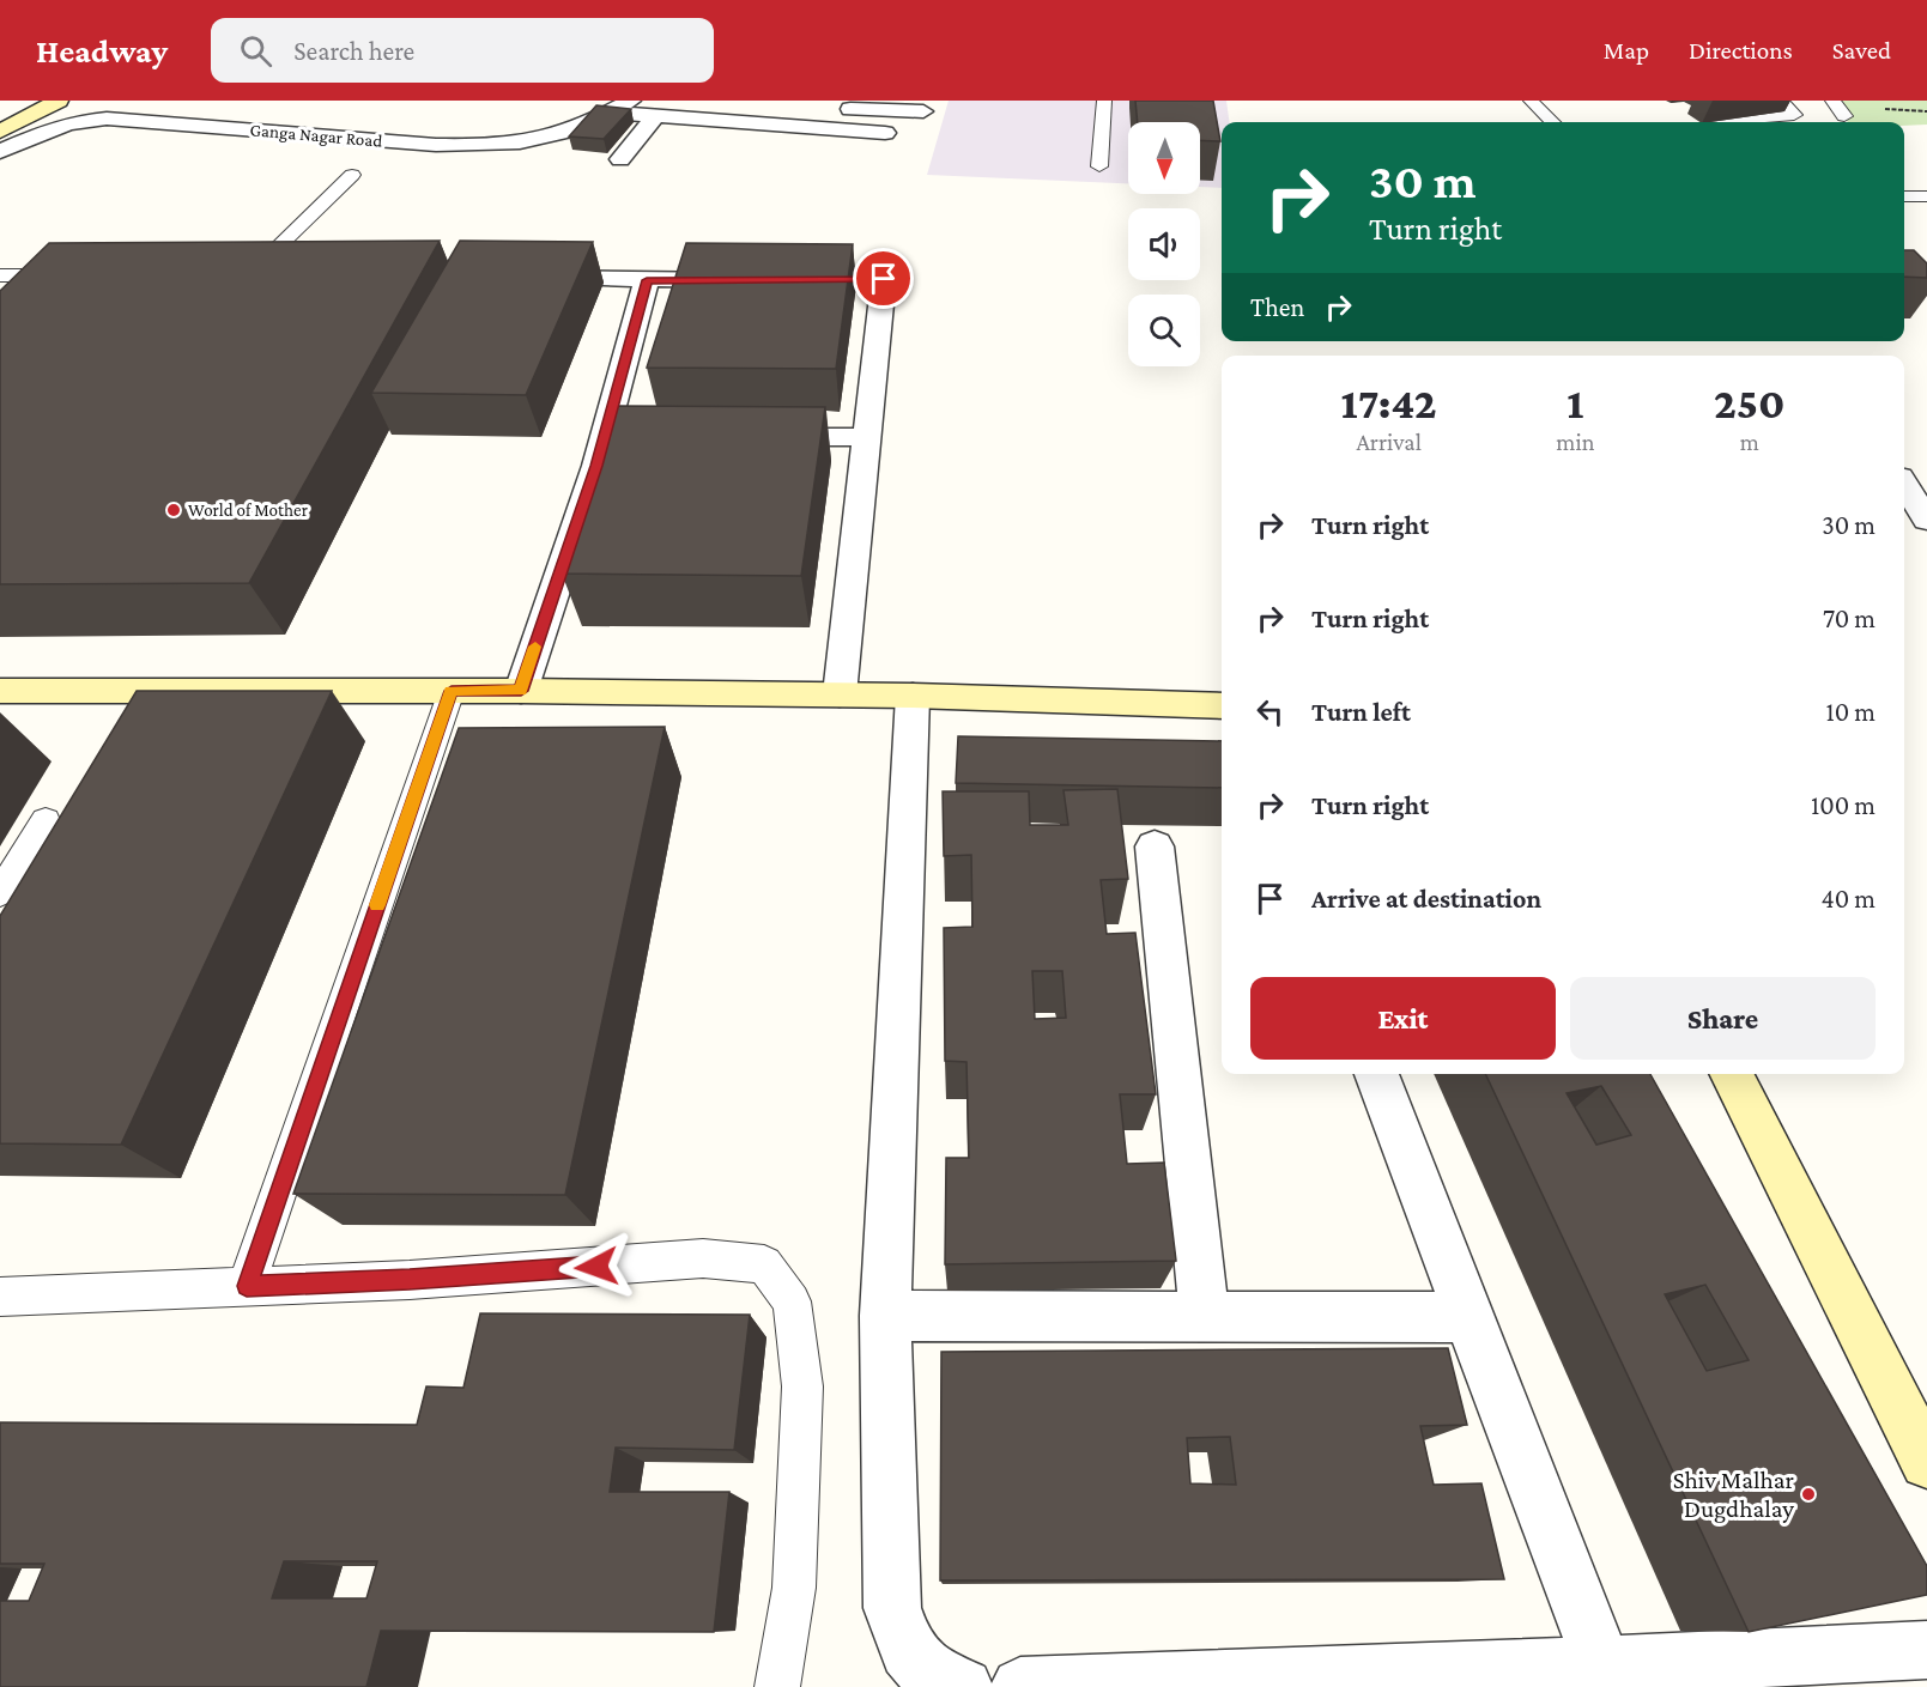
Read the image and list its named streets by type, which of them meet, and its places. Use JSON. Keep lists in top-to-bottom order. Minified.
{"streets":{"street":["Ganga Nagar Road"]},"places":["World of Mother","Shiv Malhar Dugdhalay"],"north":"bottom","page":{"header":"Headway","search":"Search here","nav":["Map","Directions","Saved"],"turn":["30 m","Turn right"],"then":"Then","eta":["17:42","Arrival","1","min","250","m"],"list":[{"name":"Turn right","value":"30 m"},{"name":"Turn right","value":"70 m"},{"name":"Turn left","value":"10 m"},{"name":"Turn right","value":"100 m"},{"name":"Arrive at destination","value":"40 m"}],"buttons":["Exit","Share"]}}
